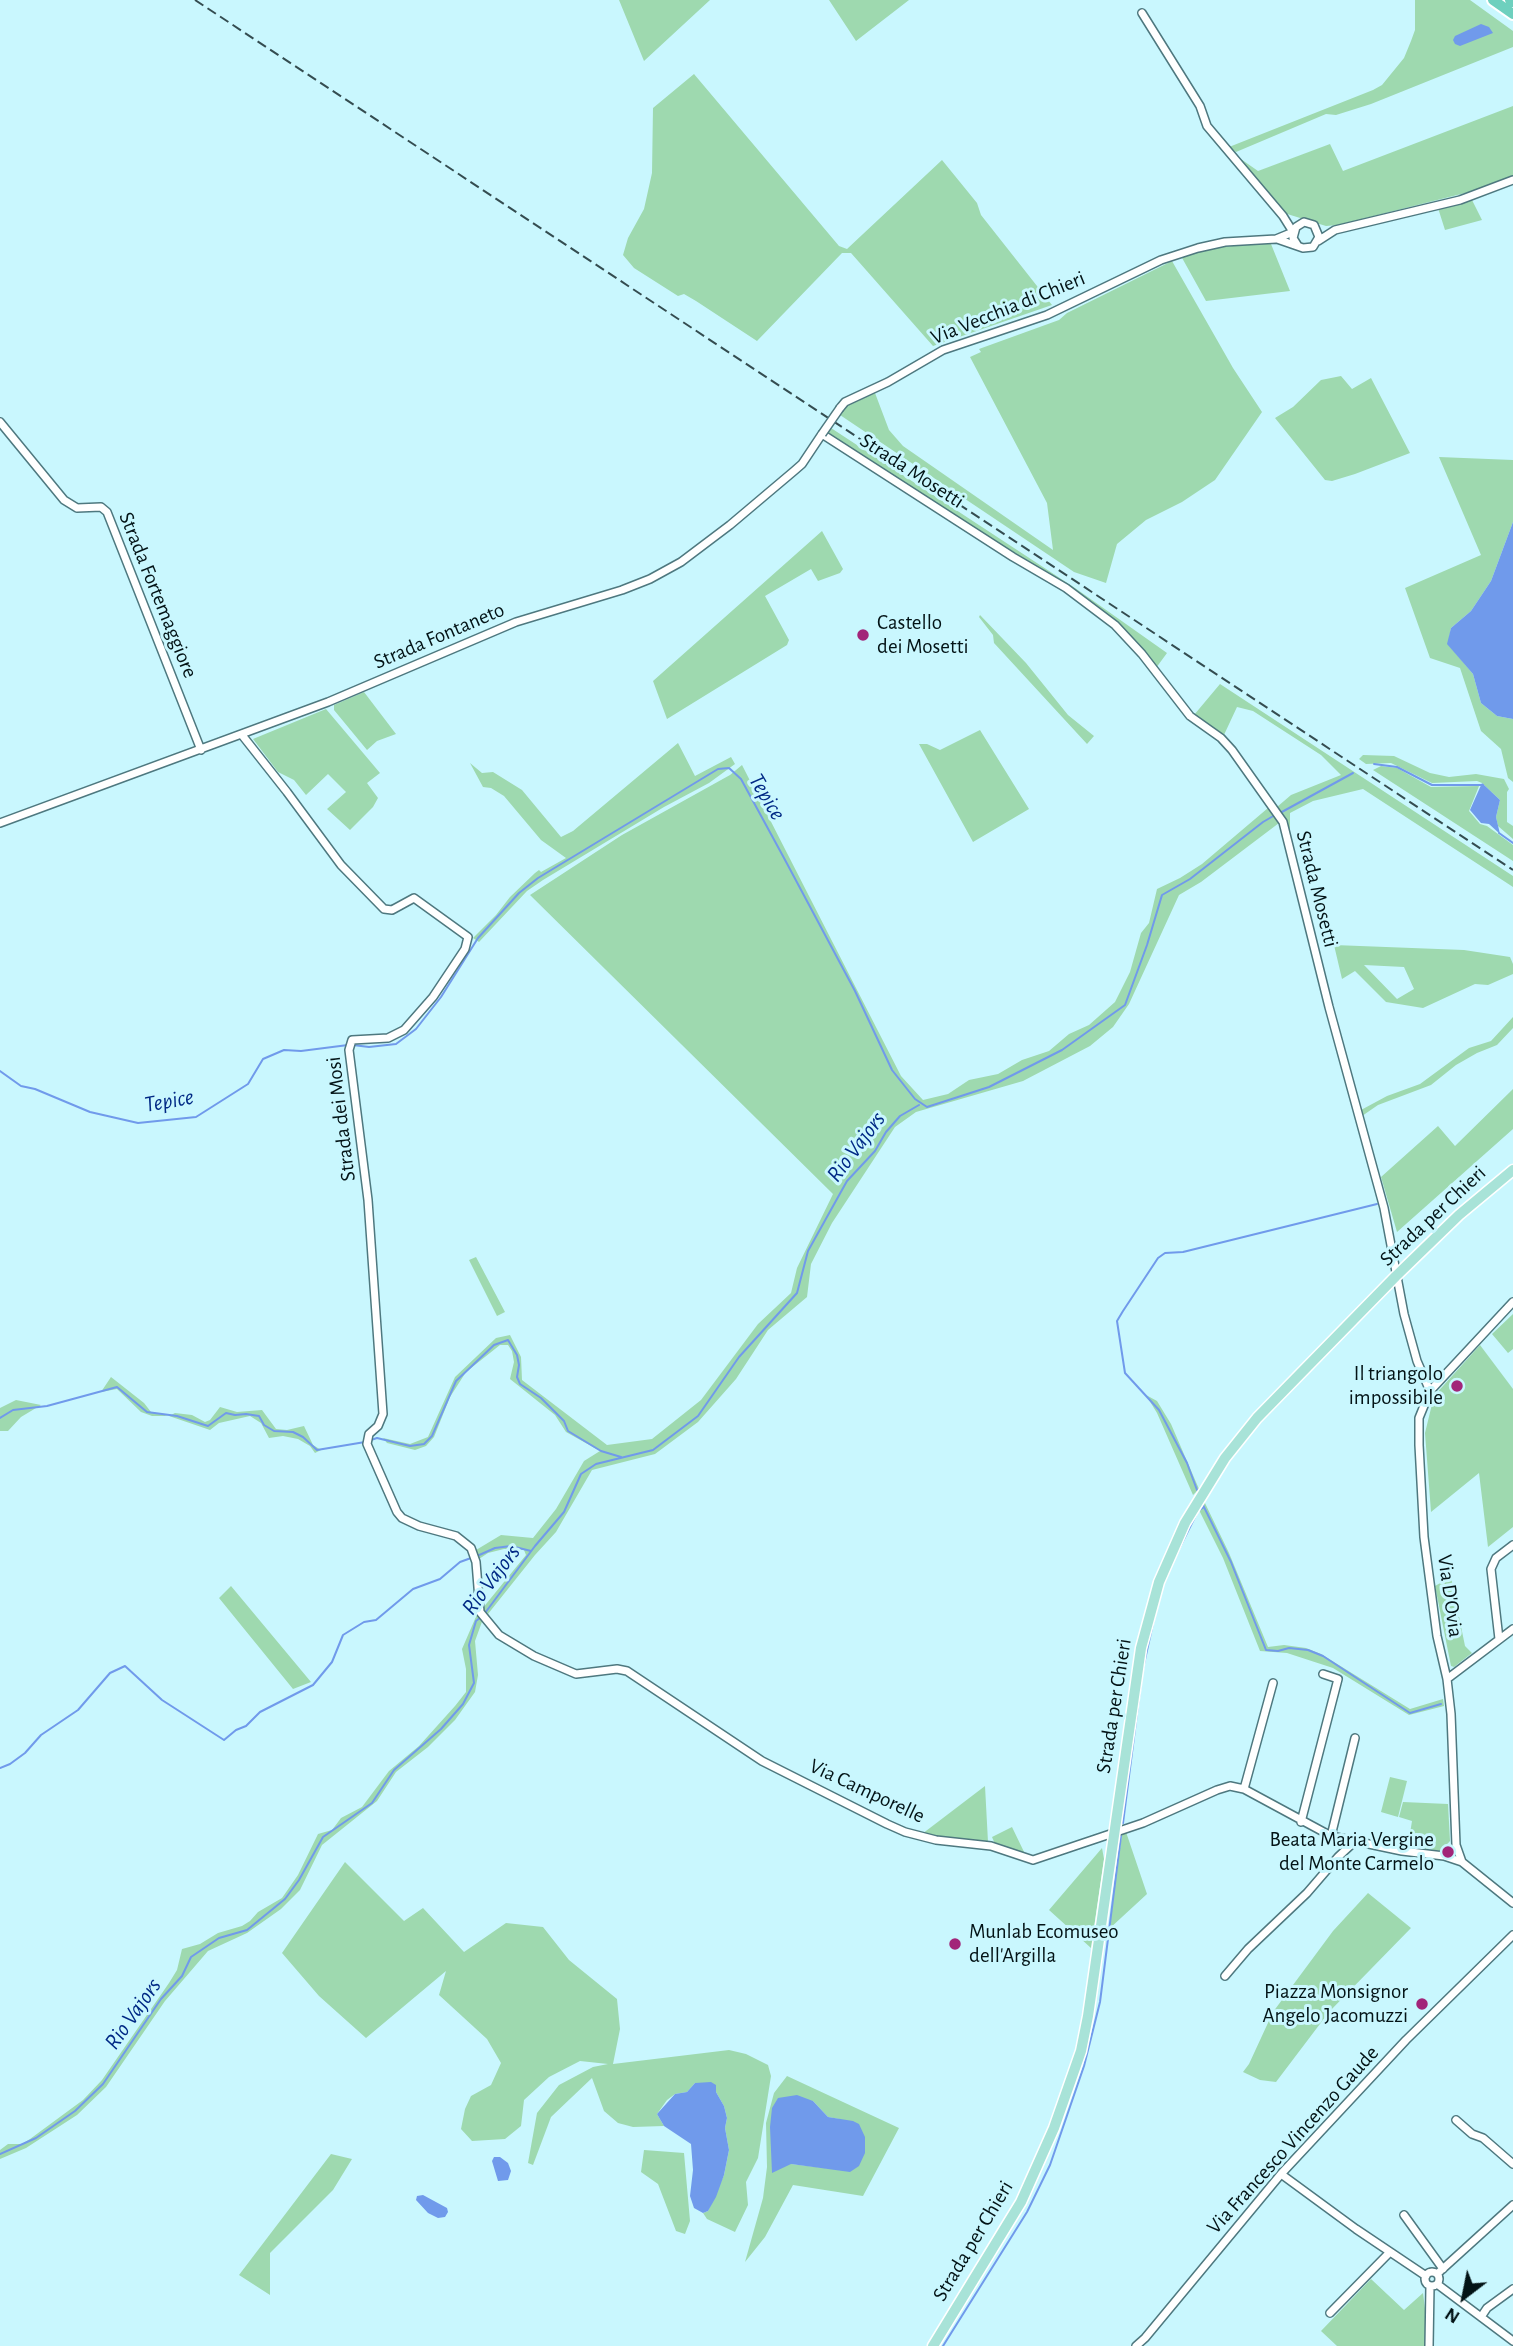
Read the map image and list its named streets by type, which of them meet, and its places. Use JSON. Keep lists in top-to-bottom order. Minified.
{"streets":{"main road":["Strada per Chieri"],"street":["Via Vecchia di Chieri","Strada Mosetti","Strada Fortemaggiore","Strada Fontaneto","Strada dei Mosi","Via D'Ovia","Via Camporelle","Via Francesco Vincenzo Gaude"]},"crossings":[["Via Vecchia di Chieri","Strada Fontaneto"],["Strada Mosetti","Strada Fontaneto"],["Strada Mosetti","Strada per Chieri"],["Strada Mosetti","Via D'Ovia"],["Strada Fortemaggiore","Strada Fontaneto"],["Strada Fontaneto","Strada dei Mosi"],["Strada dei Mosi","Via Camporelle"],["Strada per Chieri","Via Camporelle"]],"water":["Tepice","Rio Vajors"],"places":["Castello dei Mosetti","Il triangolo impossibile","Beata Maria Vergine del Monte Carmelo","Munlab Ecomuseo dell'Argilla","Piazza Monsignor Angelo Jacomuzzi"],"north":"bottom left"}
